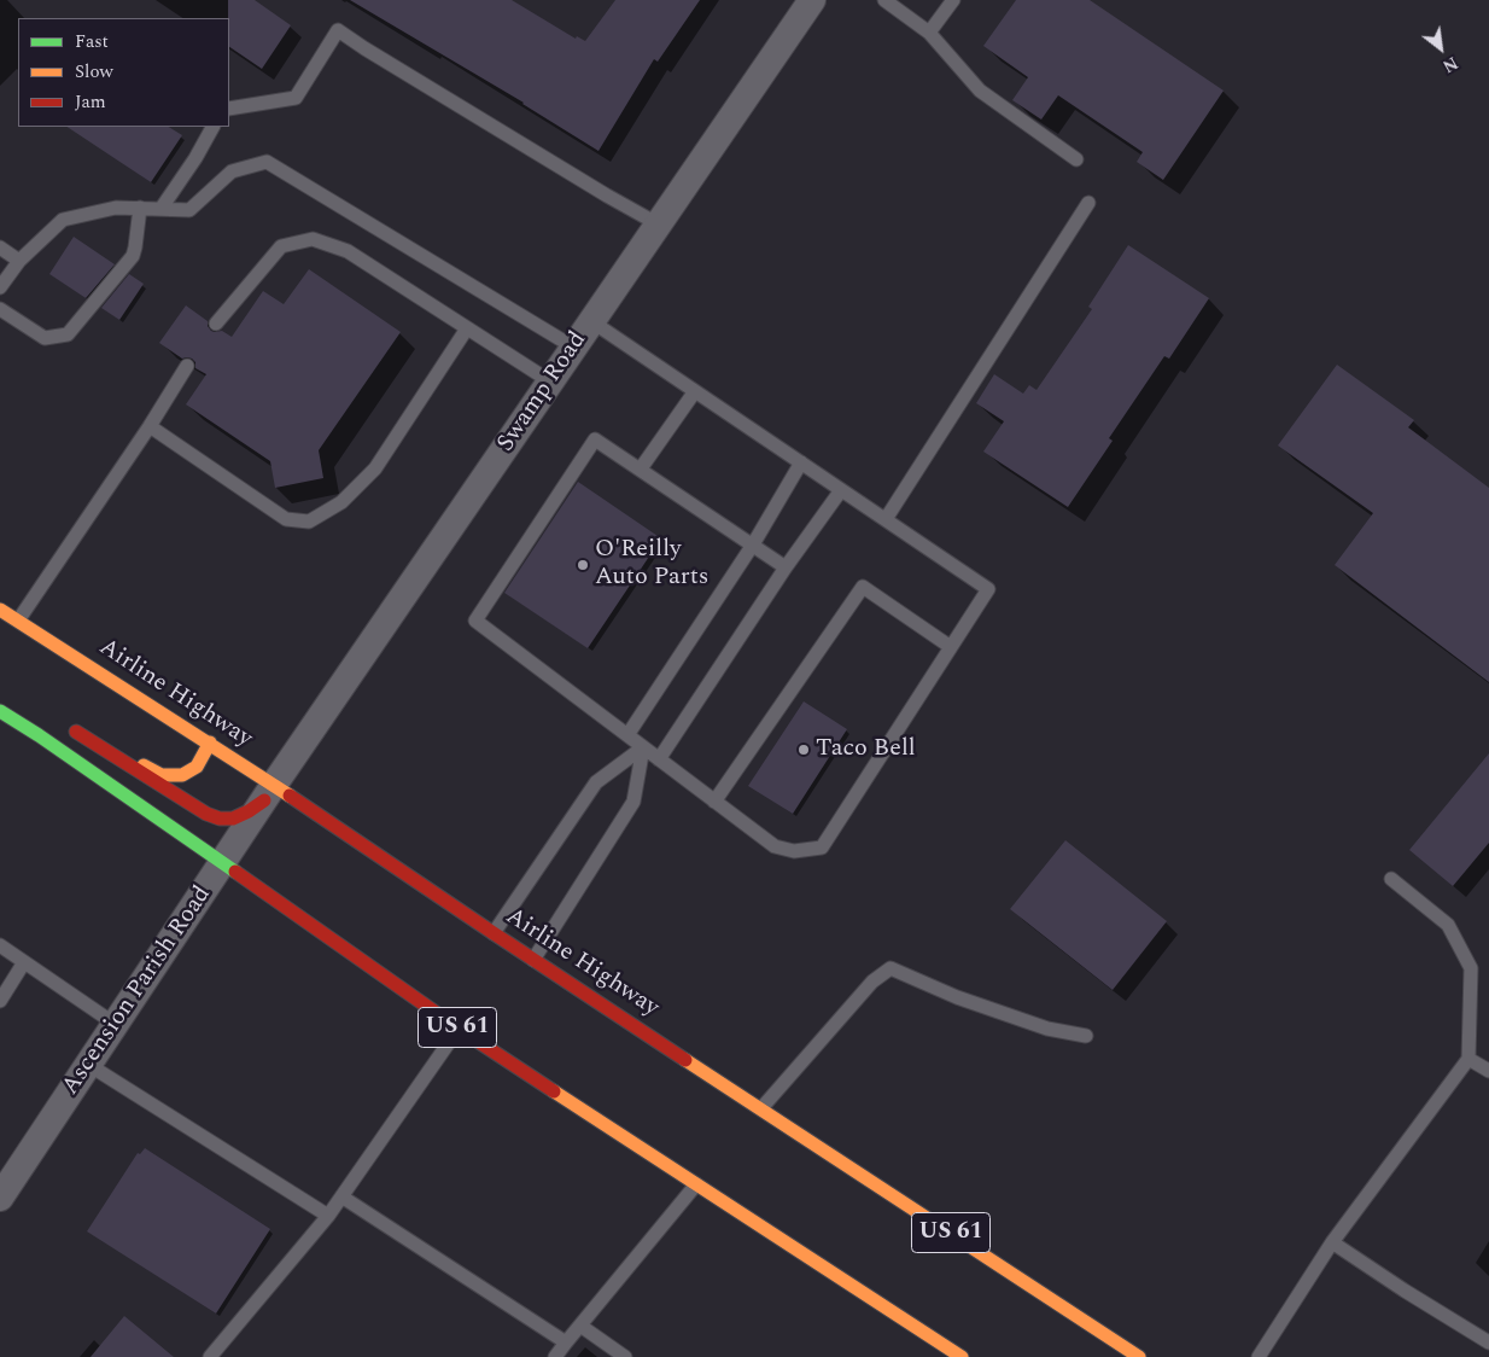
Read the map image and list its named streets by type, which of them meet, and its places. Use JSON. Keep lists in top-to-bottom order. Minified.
{"streets":{"highway":["Airline Highway","US 61"],"street":["Swamp Road","Ascension Parish Road"]},"crossings":[["Swamp Road","Airline Highway"],["Swamp Road","Ascension Parish Road"],["Airline Highway","Ascension Parish Road"],["Ascension Parish Road","US 61"]],"places":["O'Reilly Auto Parts","Taco Bell"],"legend":["Fast","Slow","Jam"],"north":"bottom right"}
